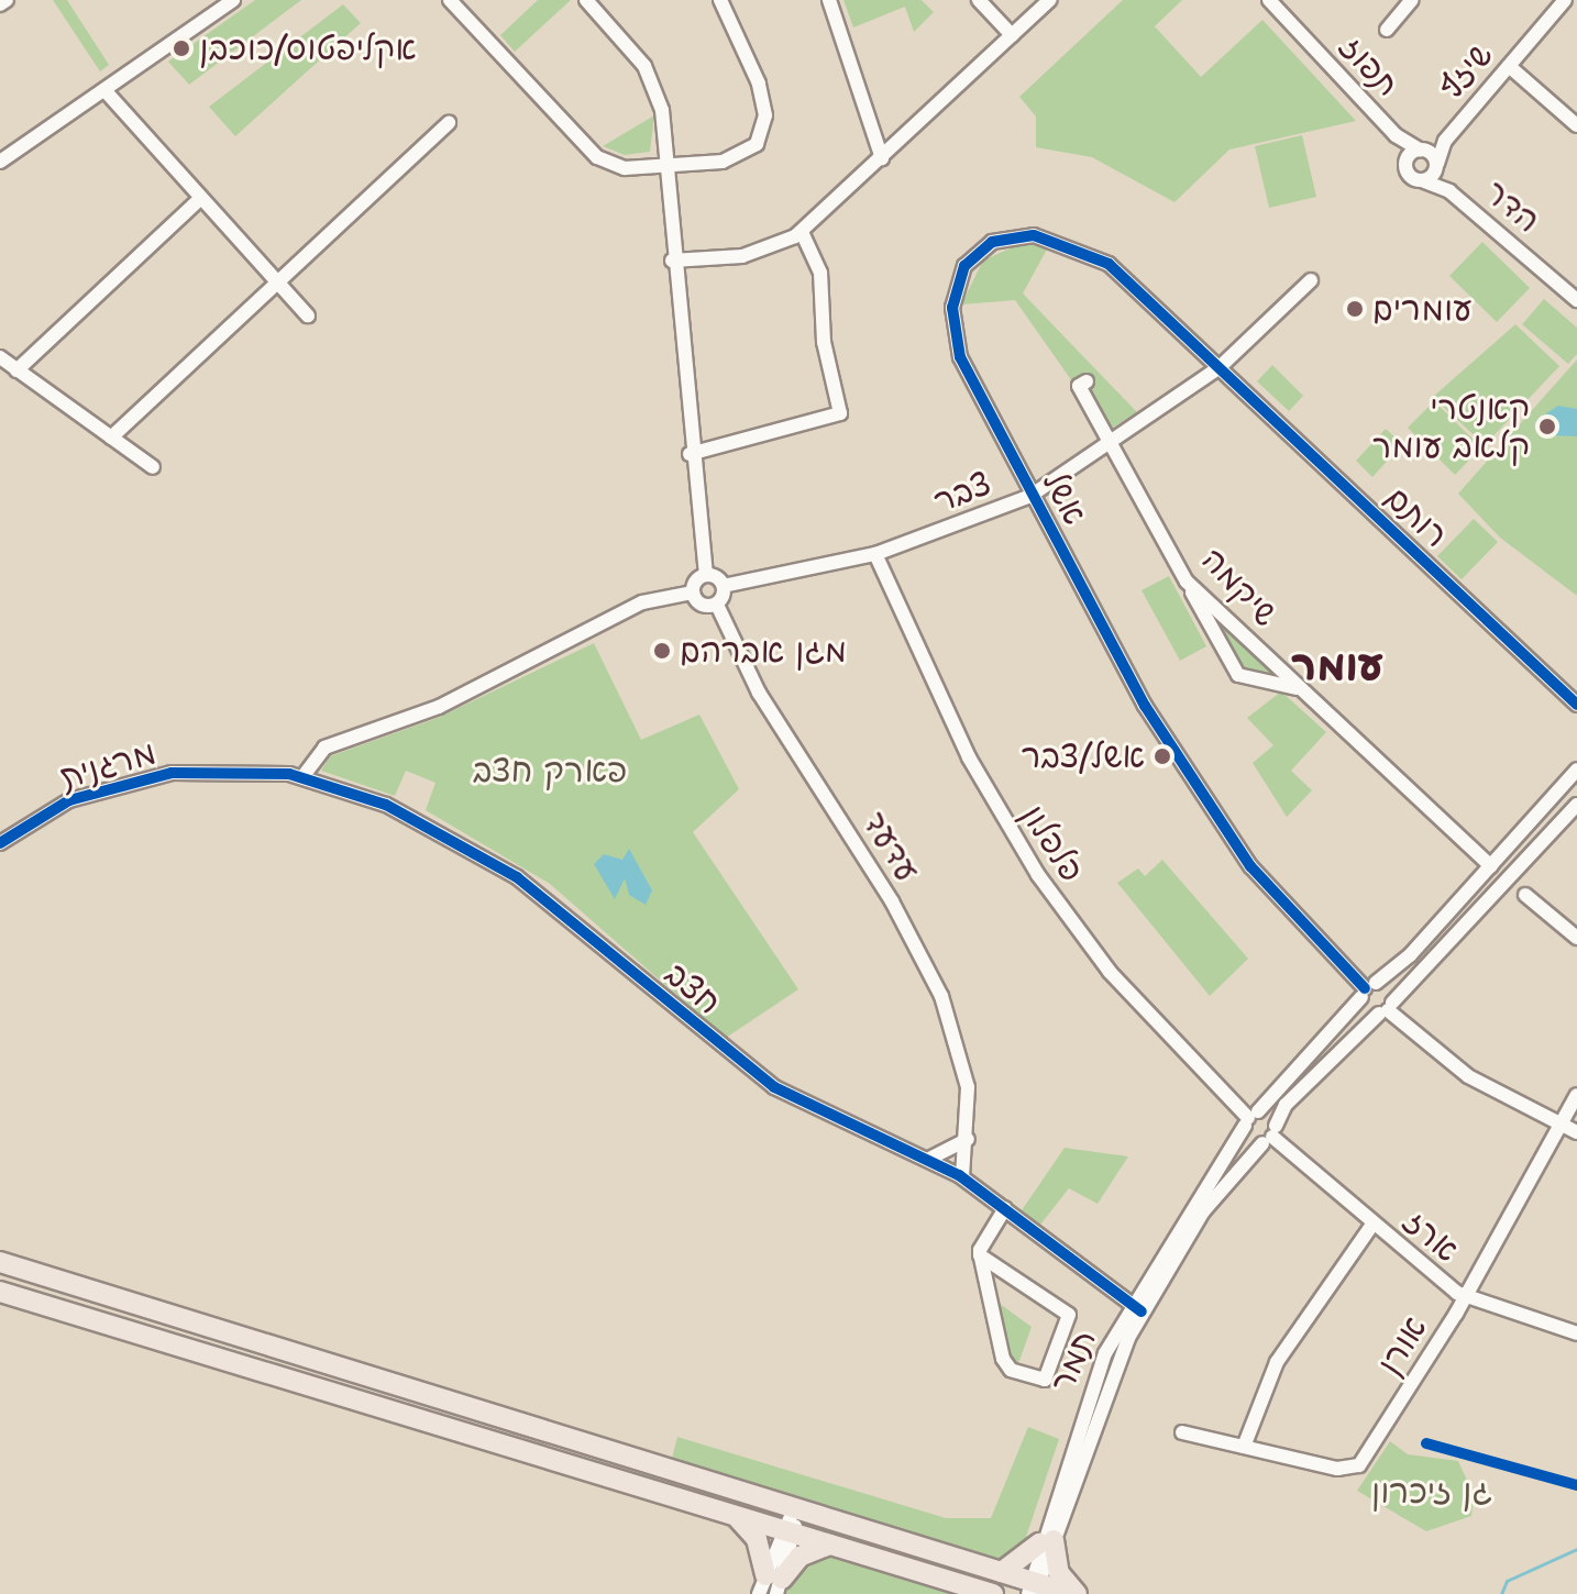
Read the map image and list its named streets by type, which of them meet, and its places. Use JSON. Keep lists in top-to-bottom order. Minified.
{"streets":{"street":["תפוז","שיזף","הדר","צבר","אשל","רותם","שיקמה","מרגנית","פלפלון","עדעד","חצב","ארז","אורן","תמר"]},"crossings":[["תפוז","שיזף"],["תפוז","הדר"],["שיזף","הדר"],["צבר","אשל"],["צבר","רותם"],["צבר","שיקמה"],["צבר","פלפלון"],["אשל","רותם"],["אשל","תמר"],["שיקמה","תמר"],["מרגנית","חצב"],["פלפלון","תמר"],["עדעד","חצב"],["חצב","תמר"],["ארז","אורן"],["ארז","תמר"]],"districts":["עומר"],"parks":["פארק חצב","גן זיכרון"],"places":["אקליפטוס/כוכבן","עומרים","קאנטרי קלאב עומר","מגן אברהם","אשל/צבר"]}
